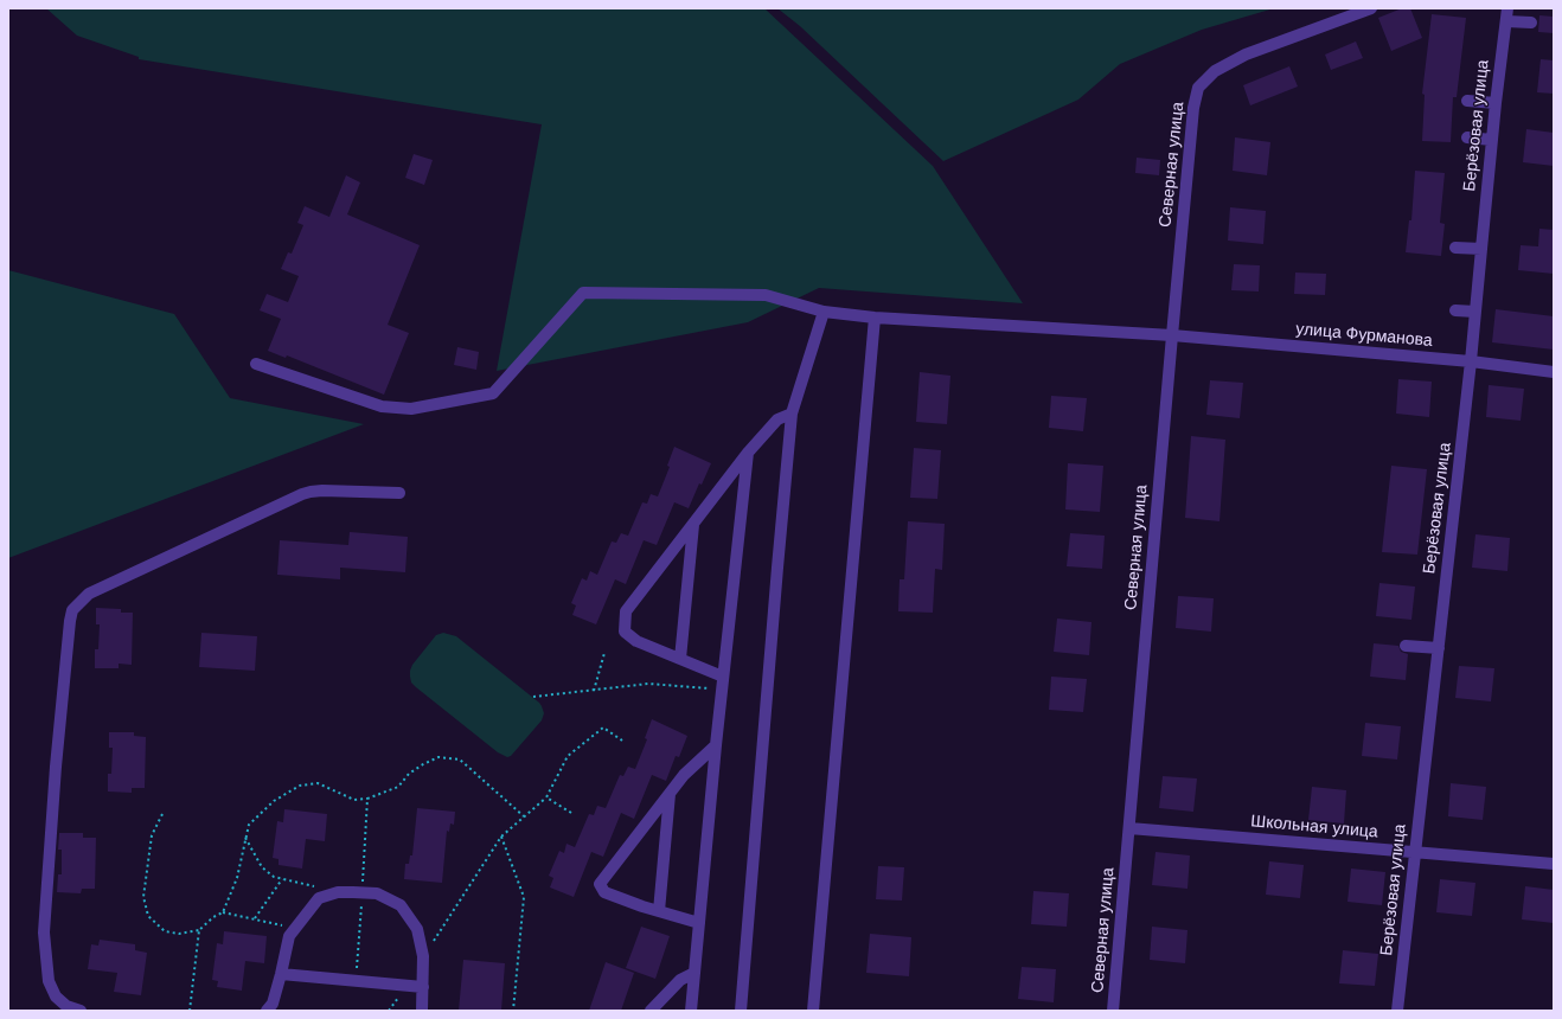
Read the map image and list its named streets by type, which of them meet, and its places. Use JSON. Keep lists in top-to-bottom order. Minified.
{"streets":{"street":["Берёзовая улица","Северная улица","улица Фурманова","Школьная улица"]},"crossings":[["Берёзовая улица","улица Фурманова"],["Берёзовая улица","Школьная улица"],["Северная улица","улица Фурманова"],["Северная улица","Школьная улица"]]}
